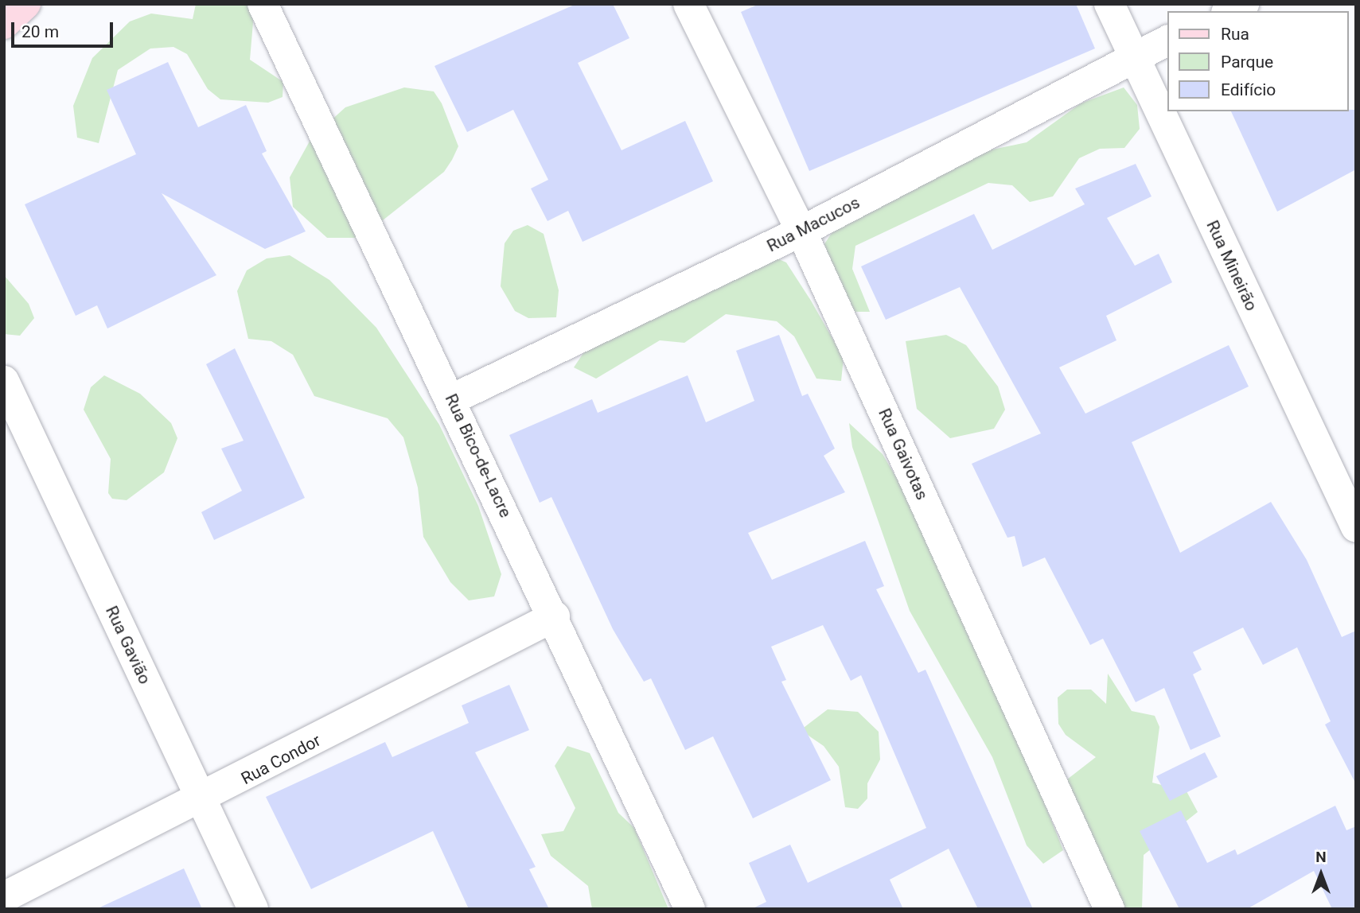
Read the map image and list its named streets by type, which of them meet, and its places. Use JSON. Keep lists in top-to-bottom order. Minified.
{"streets":{"street":["Rua Macucos","Rua Mineirão","Rua Gaivotas","Rua Bico-de-Lacre","Rua Gavião","Rua Condor"]},"crossings":[["Rua Macucos","Rua Mineirão"],["Rua Macucos","Rua Gaivotas"],["Rua Macucos","Rua Bico-de-Lacre"],["Rua Bico-de-Lacre","Rua Condor"],["Rua Gavião","Rua Condor"]],"legend":["Rua","Parque","Edifício"],"scale_bar":"20 m","north":"top"}
